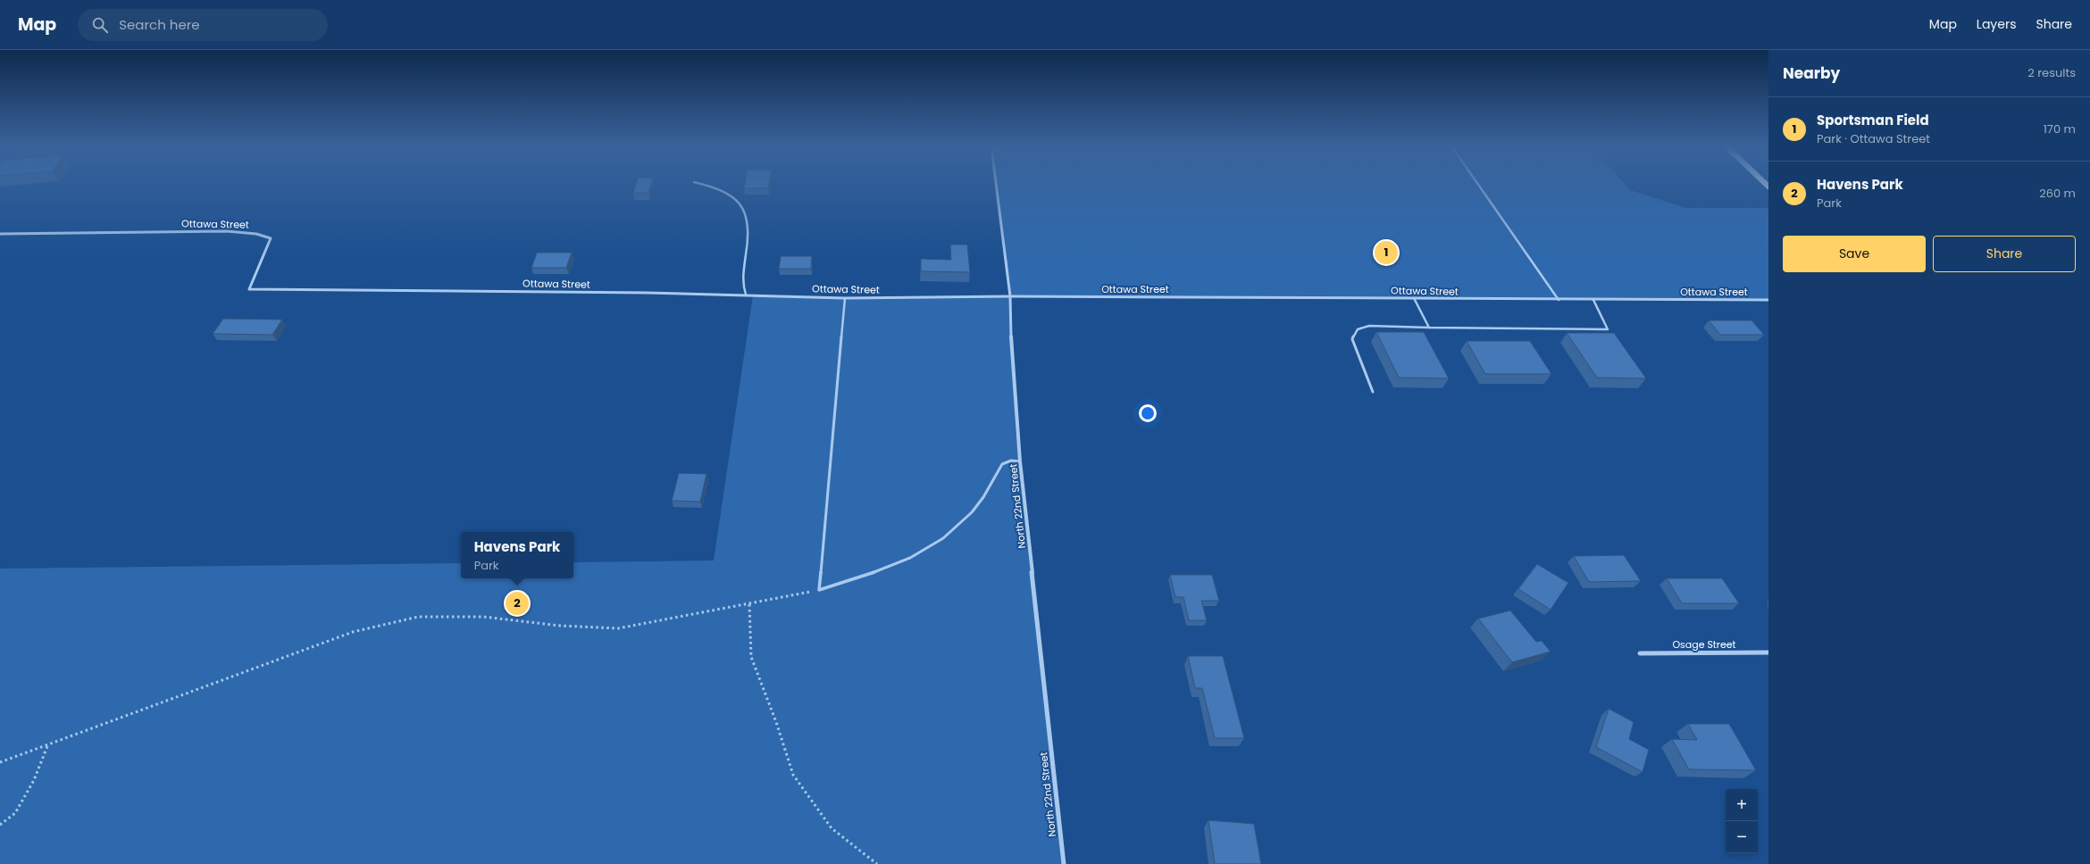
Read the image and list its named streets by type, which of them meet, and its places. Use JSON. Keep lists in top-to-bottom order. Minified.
{"streets":{"street":["Ottawa Street","North 22nd Street","Osage Street"]},"crossings":[["Ottawa Street","North 22nd Street"]],"page":{"header":"Map","search":"Search here","nav":["Map","Layers","Share"],"heading":["Nearby","2 results"],"list":[{"mark":"1","name":"Sportsman Field","note":"Park · Ottawa Street","value":"170 m"},{"mark":"2","name":"Havens Park","note":"Park","value":"260 m"}],"buttons":["Save","Share"],"pins":["1","2"],"popup":["Havens Park","Park"],"map_buttons":["+","−"]}}
